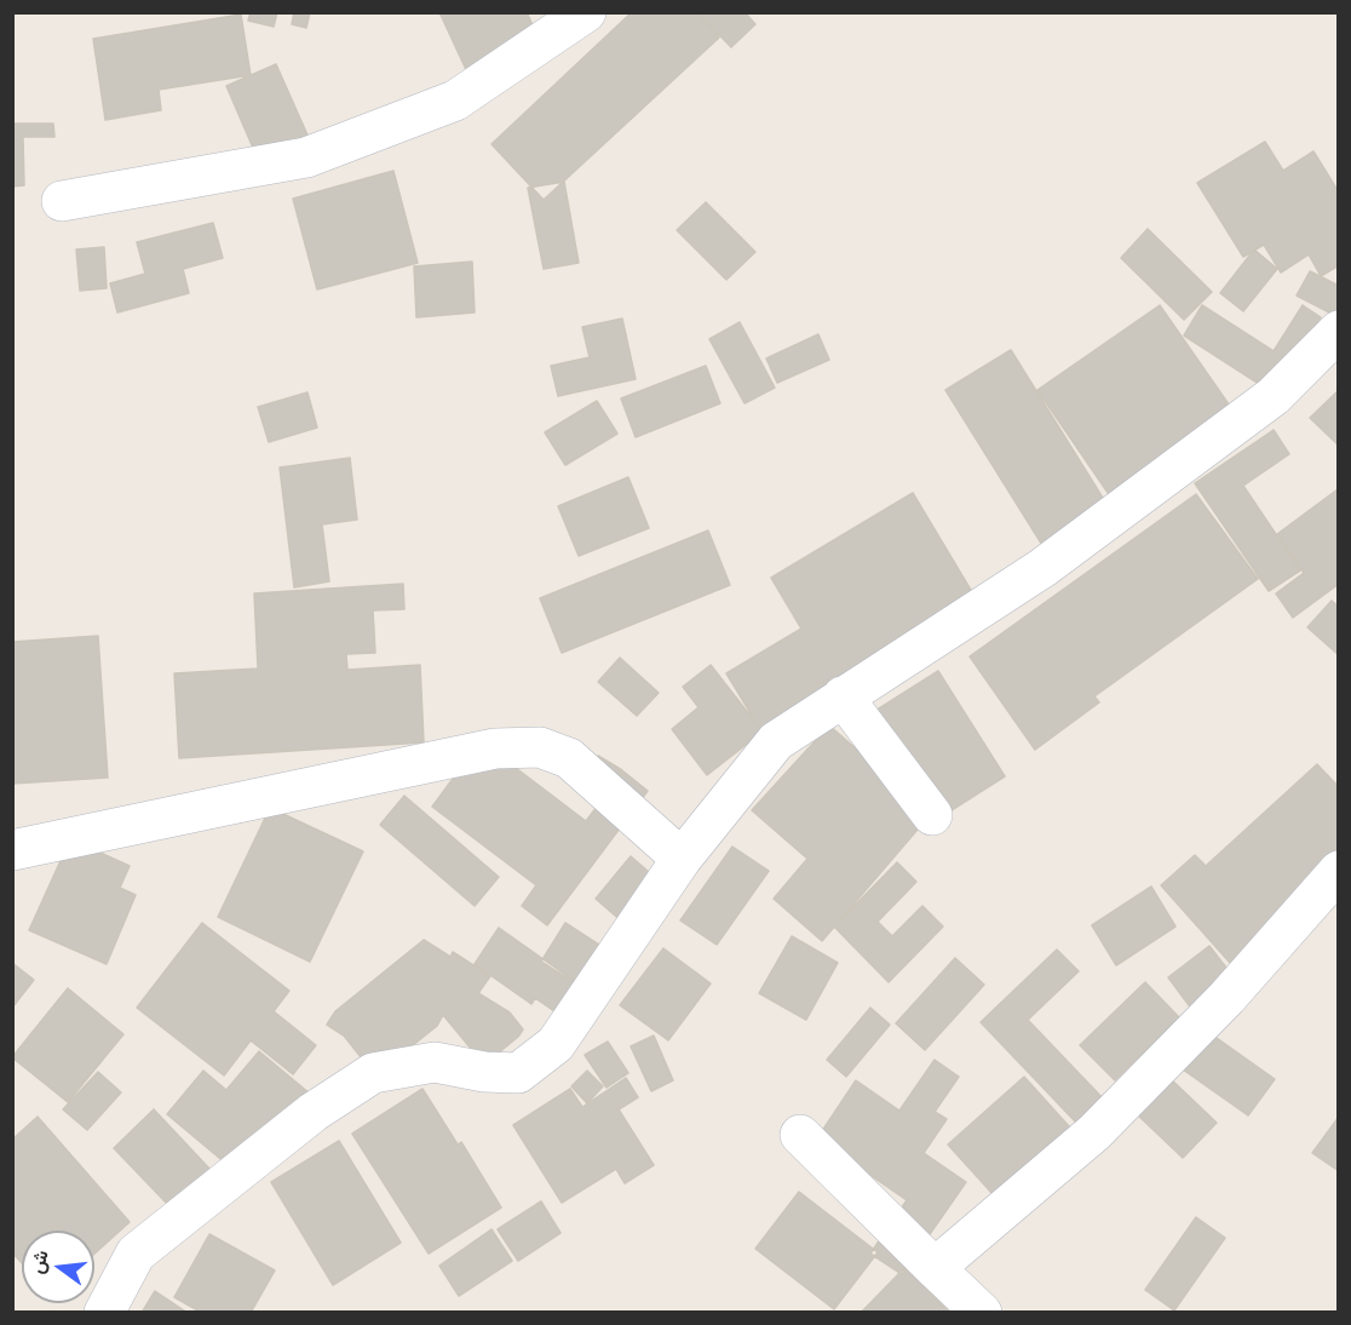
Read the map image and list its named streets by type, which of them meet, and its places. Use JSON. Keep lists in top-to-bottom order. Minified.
{"north":"left"}
